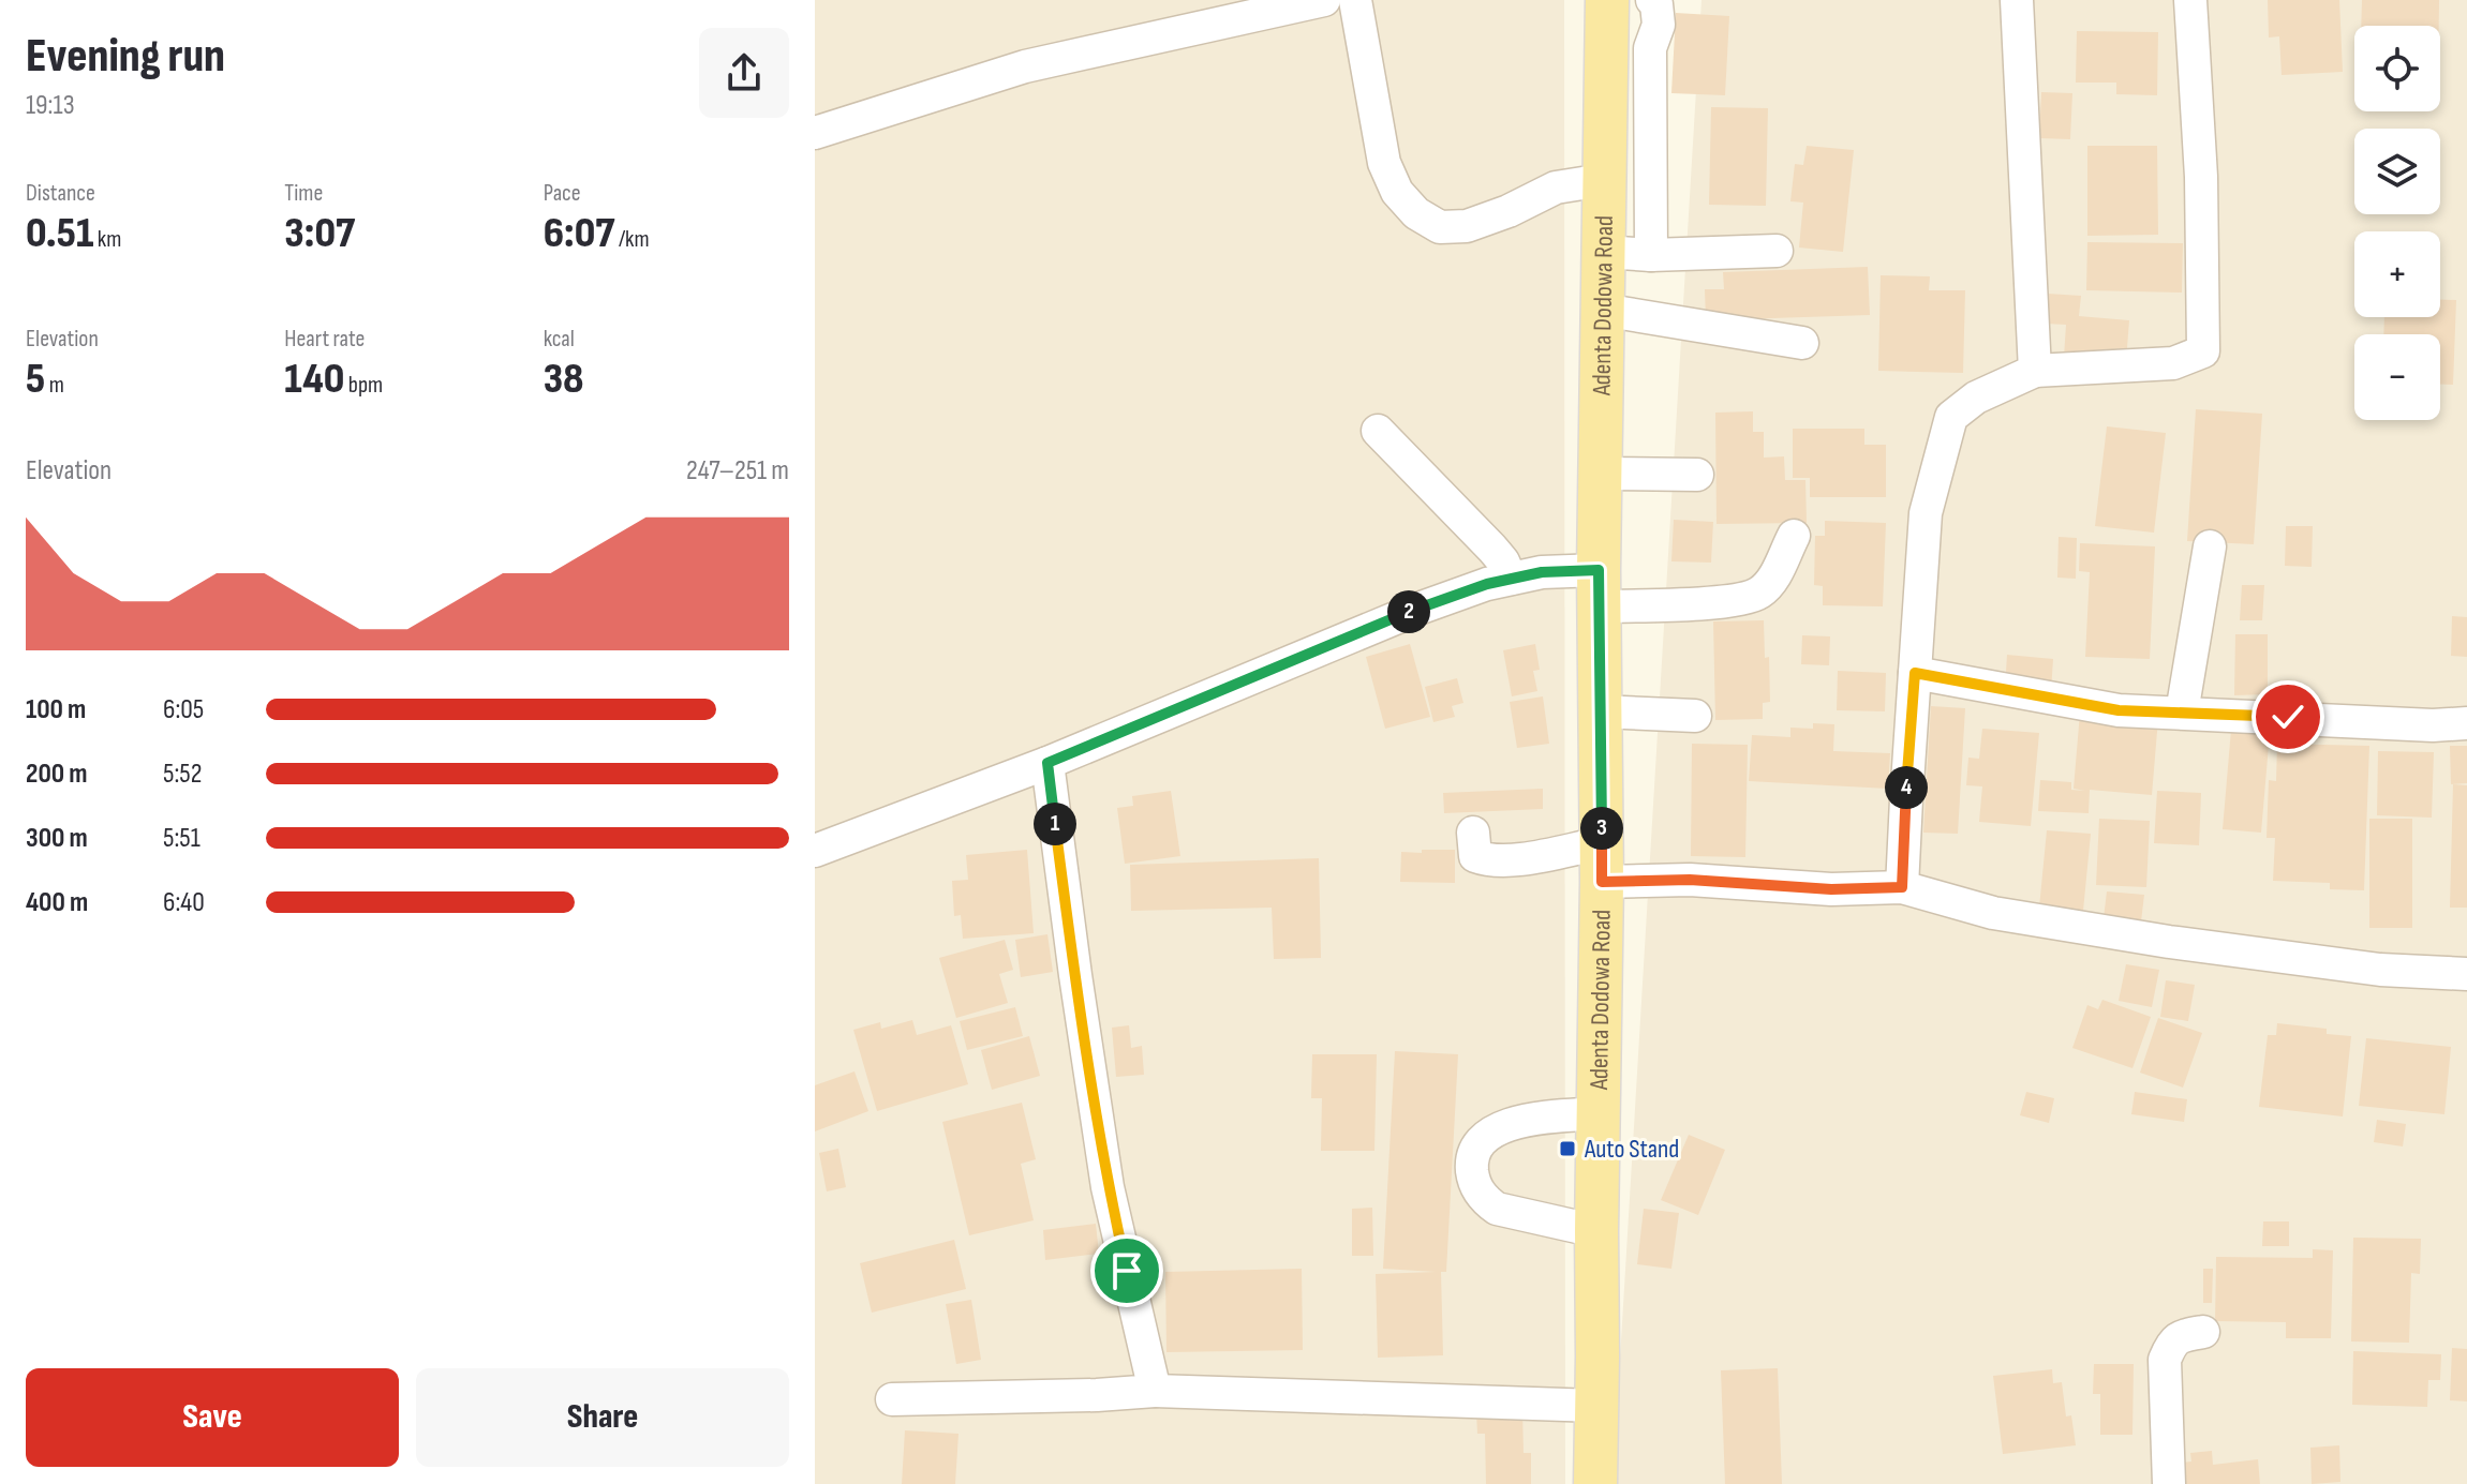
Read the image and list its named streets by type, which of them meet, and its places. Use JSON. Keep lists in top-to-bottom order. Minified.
{"streets":{"main road":["Adenta Dodowa Road"]},"places":{"transit":["Auto Stand"]},"page":{"heading":["Evening run","19:13"],"map_buttons":["+","−"],"stats":[["Distance","0.51 km"],["Time","3:07"],["Pace","6:07 /km"],["Elevation","5 m"],["Heart rate","140 bpm"],["kcal","38"]],"chart":["Elevation","247–251 m"],"pins":["2","4","1","3"],"list":[{"name":"100 m","note":"6:05"},{"name":"200 m","note":"5:52"},{"name":"300 m","note":"5:51"},{"name":"400 m","note":"6:40"}],"buttons":["Save","Share"]}}
